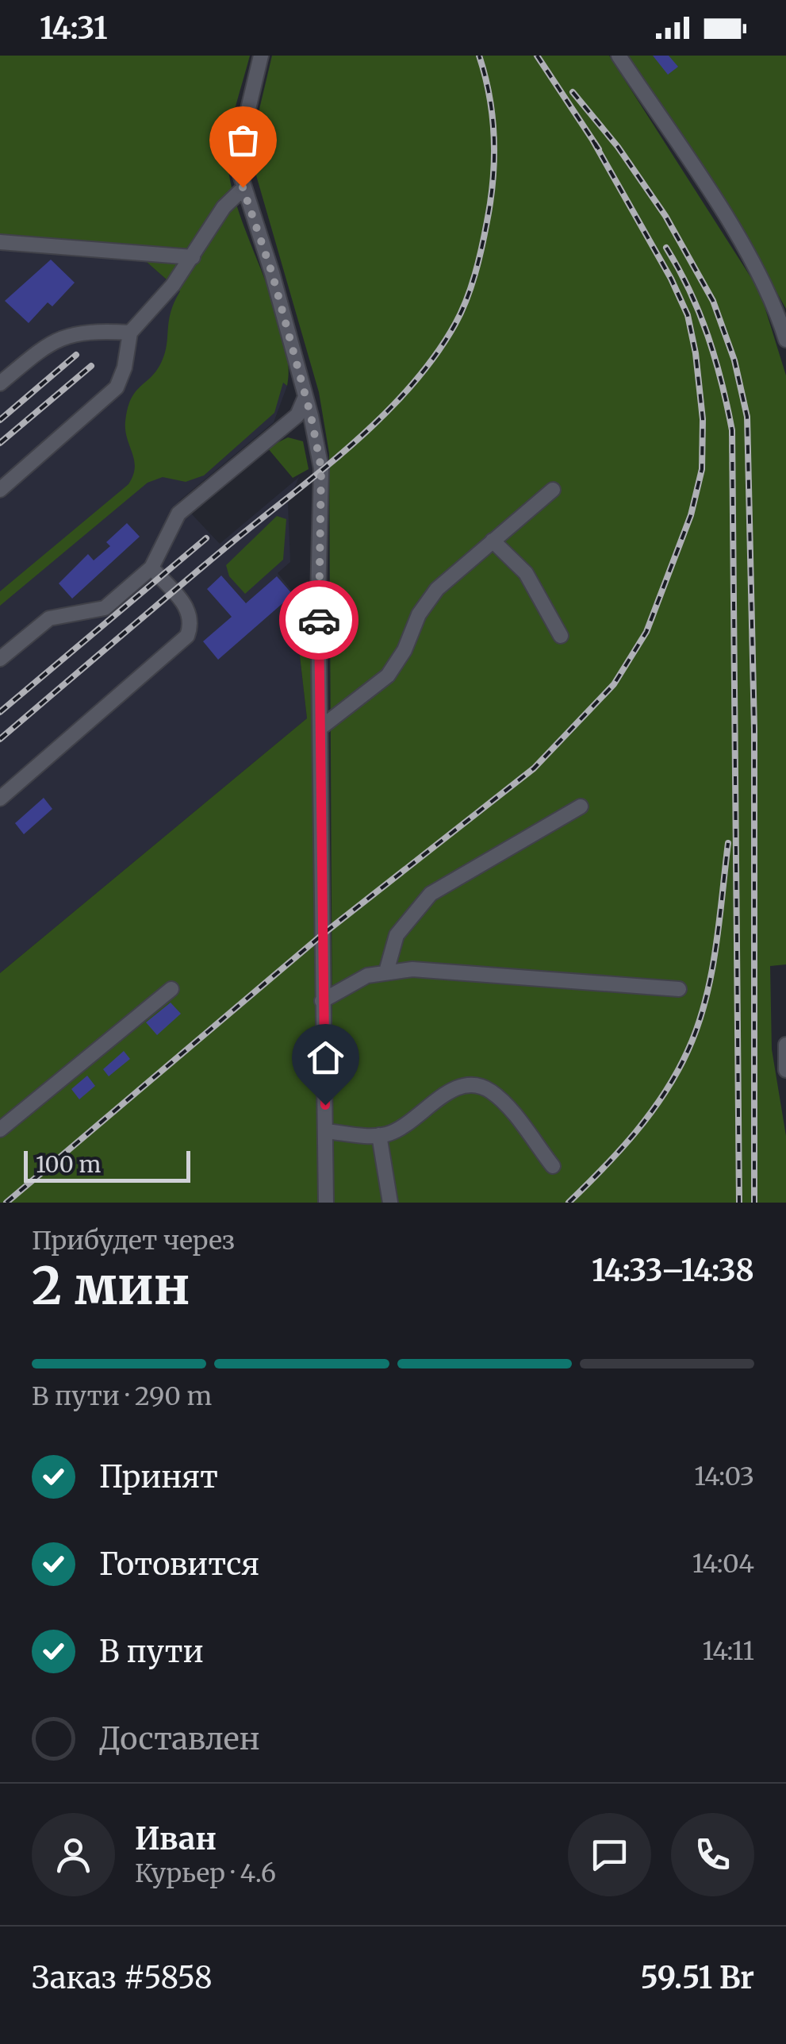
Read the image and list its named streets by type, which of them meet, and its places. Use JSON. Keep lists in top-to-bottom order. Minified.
{"scale_bar":"100 m","page":{"status":"14:31","scale":"100 m","heading":["2 мин","Прибудет через","14:33–14:38"],"panel":["Иван","Курьер · 4.6","Заказ #5858","59.51 Br"],"bar":"В пути · 290 m","list":[["Принят","14:03"],["Готовится","14:04"],["В пути","14:11"],"Доставлен"]}}
